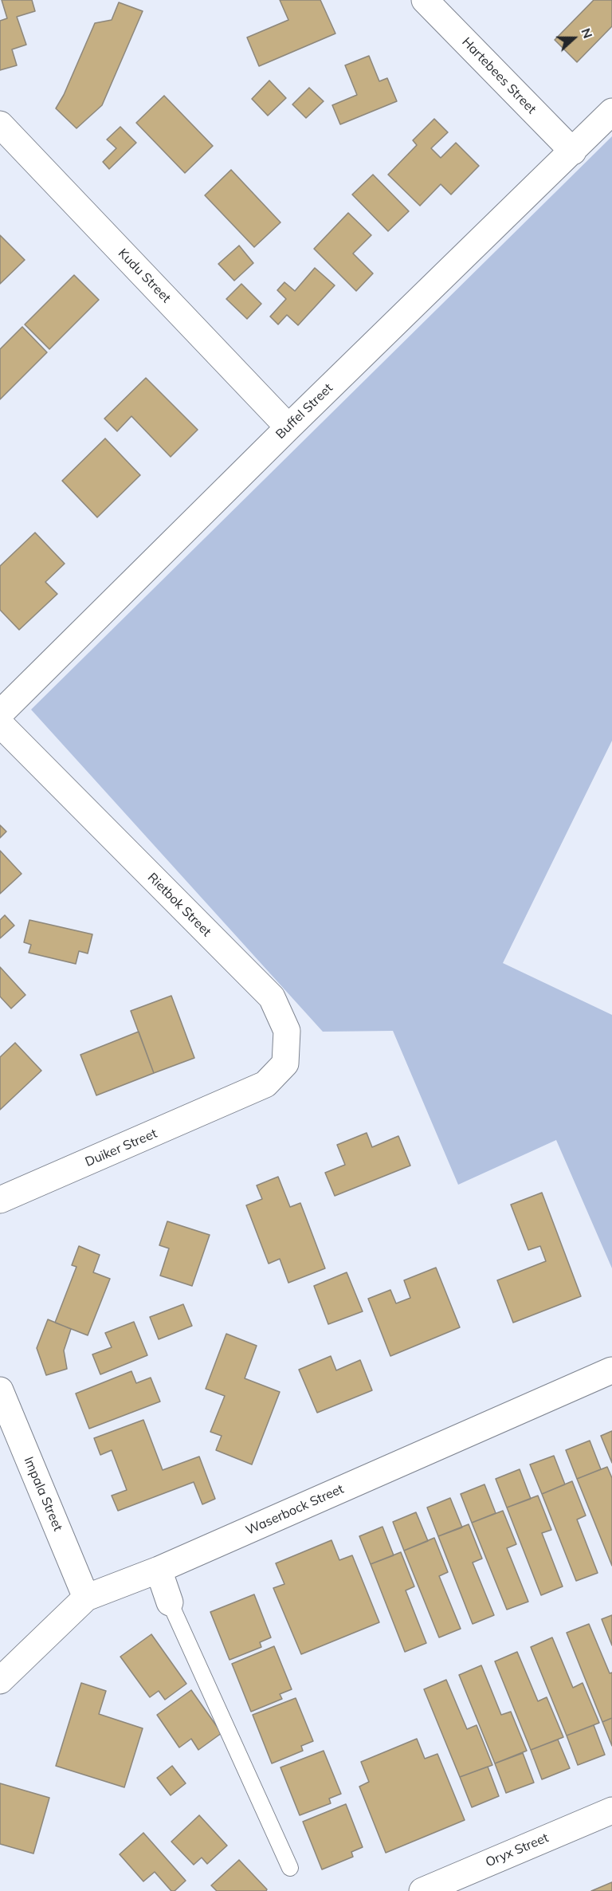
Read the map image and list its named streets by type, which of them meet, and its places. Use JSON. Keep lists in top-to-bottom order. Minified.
{"streets":{"street":["Hartebees Street","Kudu Street","Buffel Street","Rietbok Street","Duiker Street","Impala Street","Waserbock Street","Oryx Street"]},"crossings":[["Hartebees Street","Buffel Street"],["Kudu Street","Buffel Street"],["Rietbok Street","Duiker Street"],["Impala Street","Waserbock Street"]],"north":"right"}
